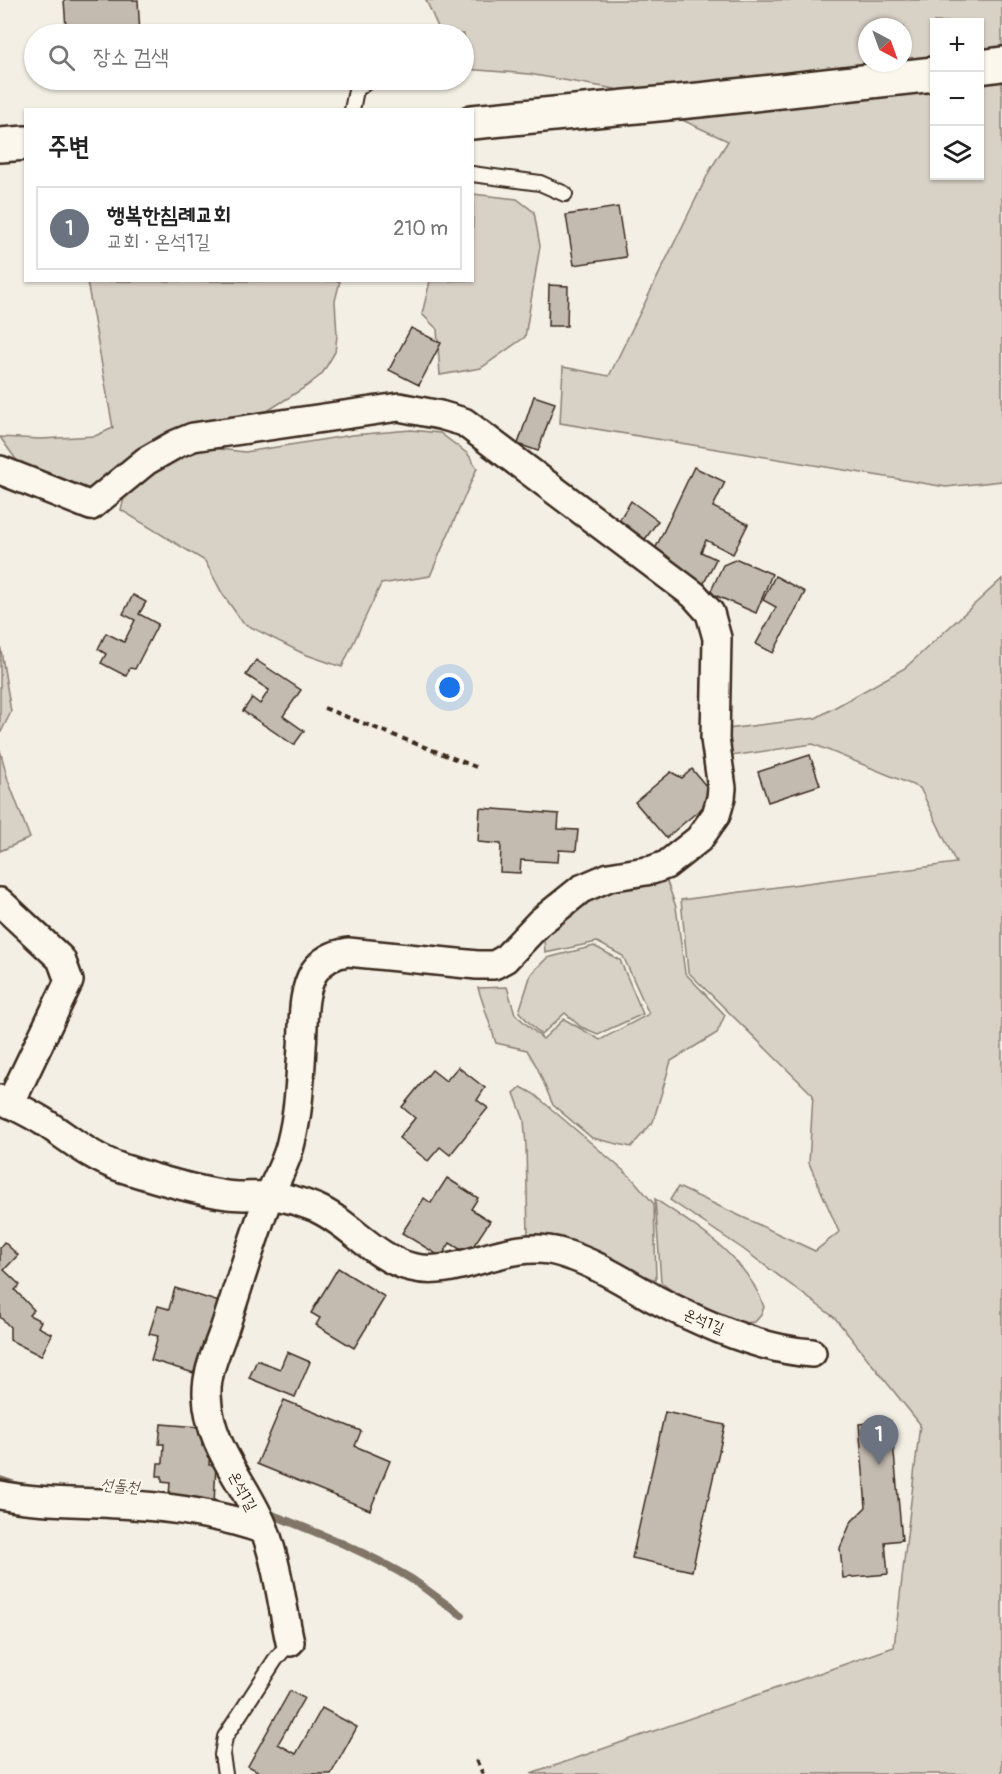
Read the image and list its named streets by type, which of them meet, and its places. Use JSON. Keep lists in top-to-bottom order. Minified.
{"streets":{"street":["온석1길"]},"water":["선돌천"],"north":"bottom right","page":{"map_buttons":["+","−"],"search":"장소 검색","heading":"주변","list":[{"mark":"1","name":"행복한침례교회","note":"교회 · 온석1길","value":"210 m"}],"pins":"1"}}
